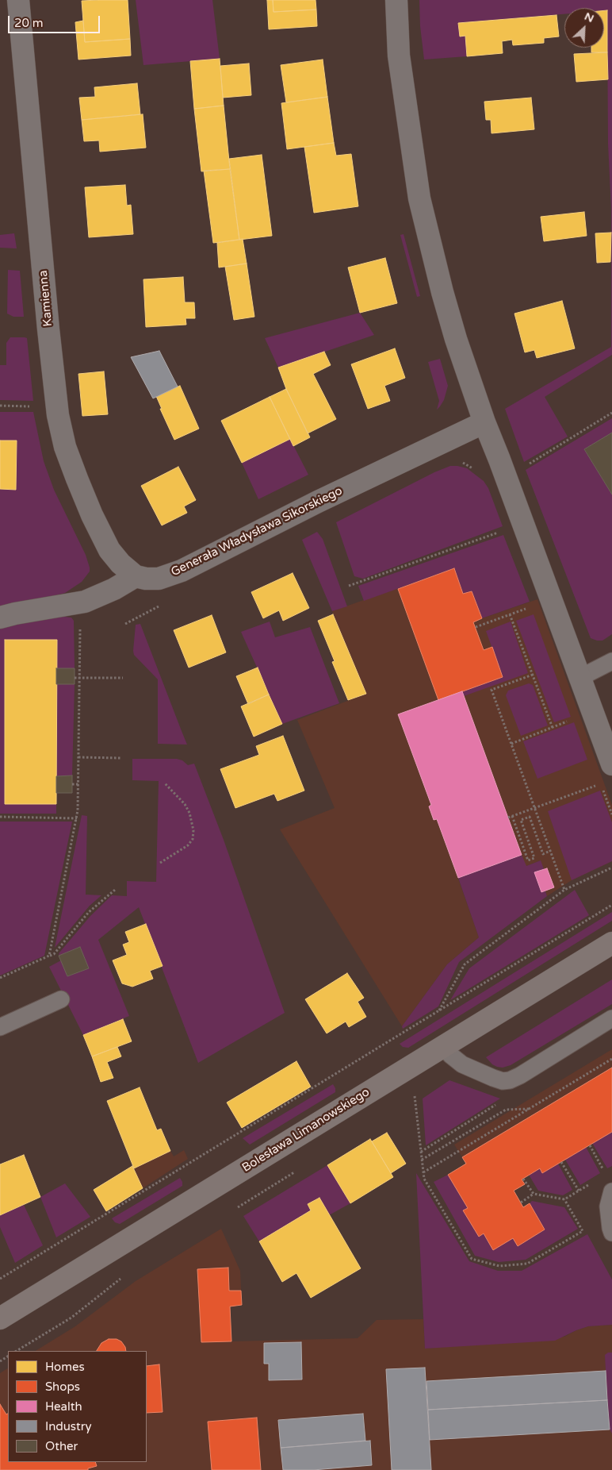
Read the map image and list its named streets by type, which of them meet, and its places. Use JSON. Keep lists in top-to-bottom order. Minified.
{"streets":{"street":["Kamienna","Generała Władysława Sikorskiego","Bolesława Limanowskiego"]},"crossings":[["Kamienna","Generała Władysława Sikorskiego"]],"legend":["Homes","Shops","Health","Industry","Other"],"scale_bar":"20 m","north":"top right"}
